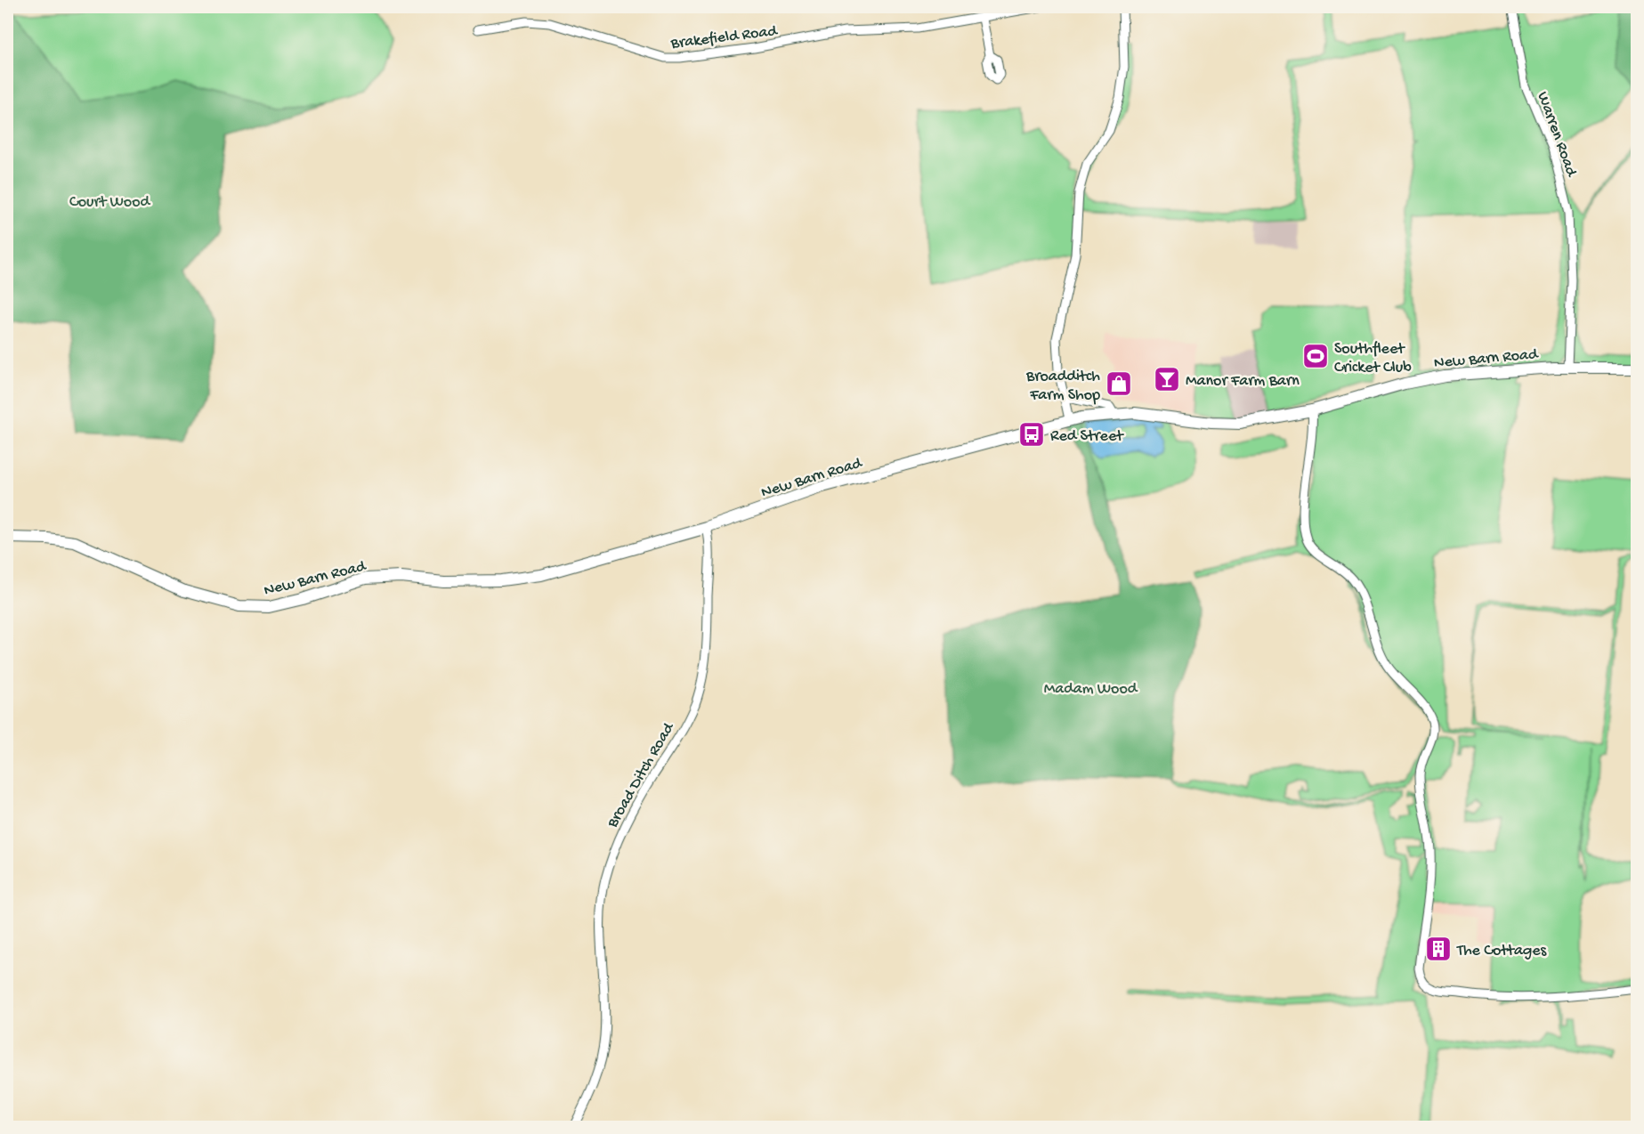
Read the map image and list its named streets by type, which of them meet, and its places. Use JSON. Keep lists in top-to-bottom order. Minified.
{"streets":{"street":["Brakefield Road","Warren Road","New Barn Road","Broad Ditch Road"]},"crossings":[["Warren Road","New Barn Road"],["New Barn Road","Broad Ditch Road"]],"parks":["Court Wood","Madam Wood"],"places":{"sports":["Southfleet Cricket Club"],"bar":["Manor Farm Barn"],"shop":["Broadditch Farm Shop"],"bus stop":["Red Street"],"building":["The Cottages"]}}
